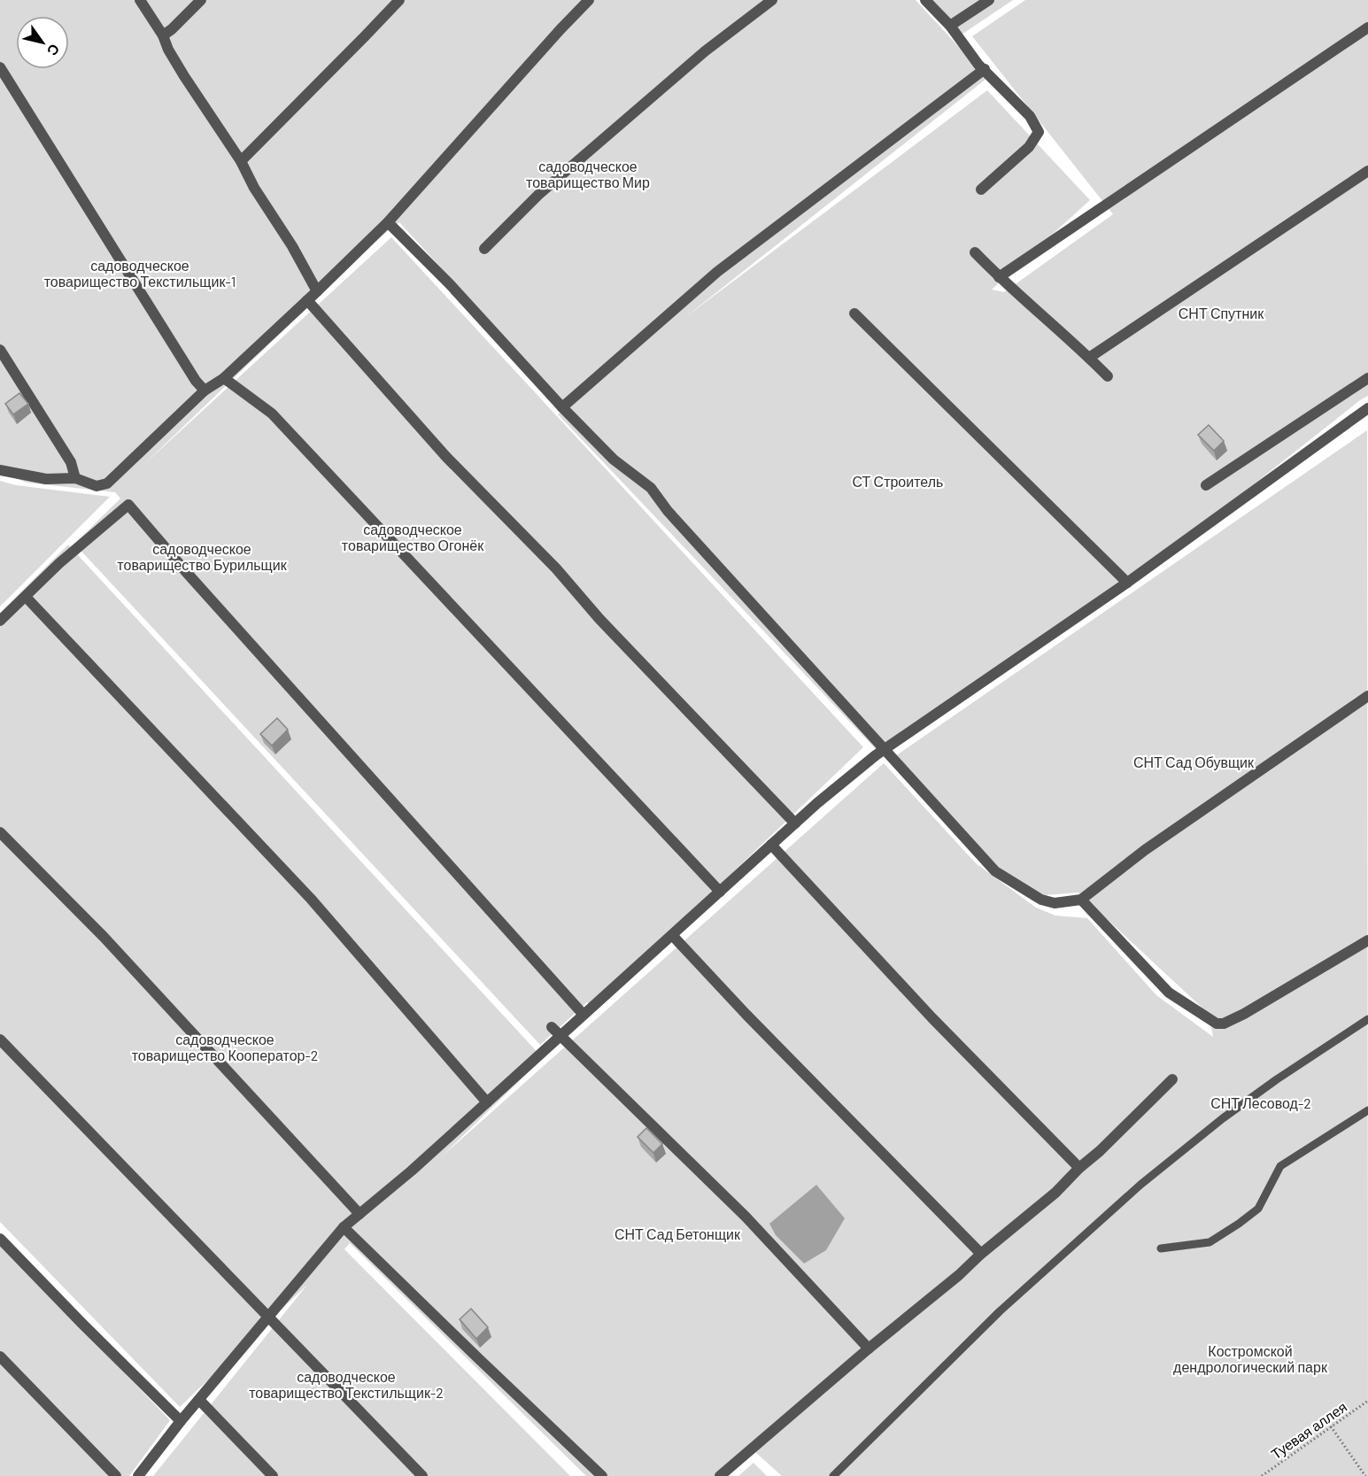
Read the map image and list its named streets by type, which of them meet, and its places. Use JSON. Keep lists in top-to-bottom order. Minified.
{"streets":{"path":["Туевая аллея"]},"parks":["садоводческое товарищество Мир","садоводческое товарищество Текстильщик-1","СНТ Спутник","СТ Строитель","садоводческое товарищество Огонёк","садоводческое товарищество Бурильщик","СНТ Сад Обувщик","садоводческое товарищество Кооператор-2","СНТ Лесовод-2","СНТ Сад Бетонщик","Костромской дендрологический парк","садоводческое товарищество Текстильщик-2"],"north":"bottom right"}
